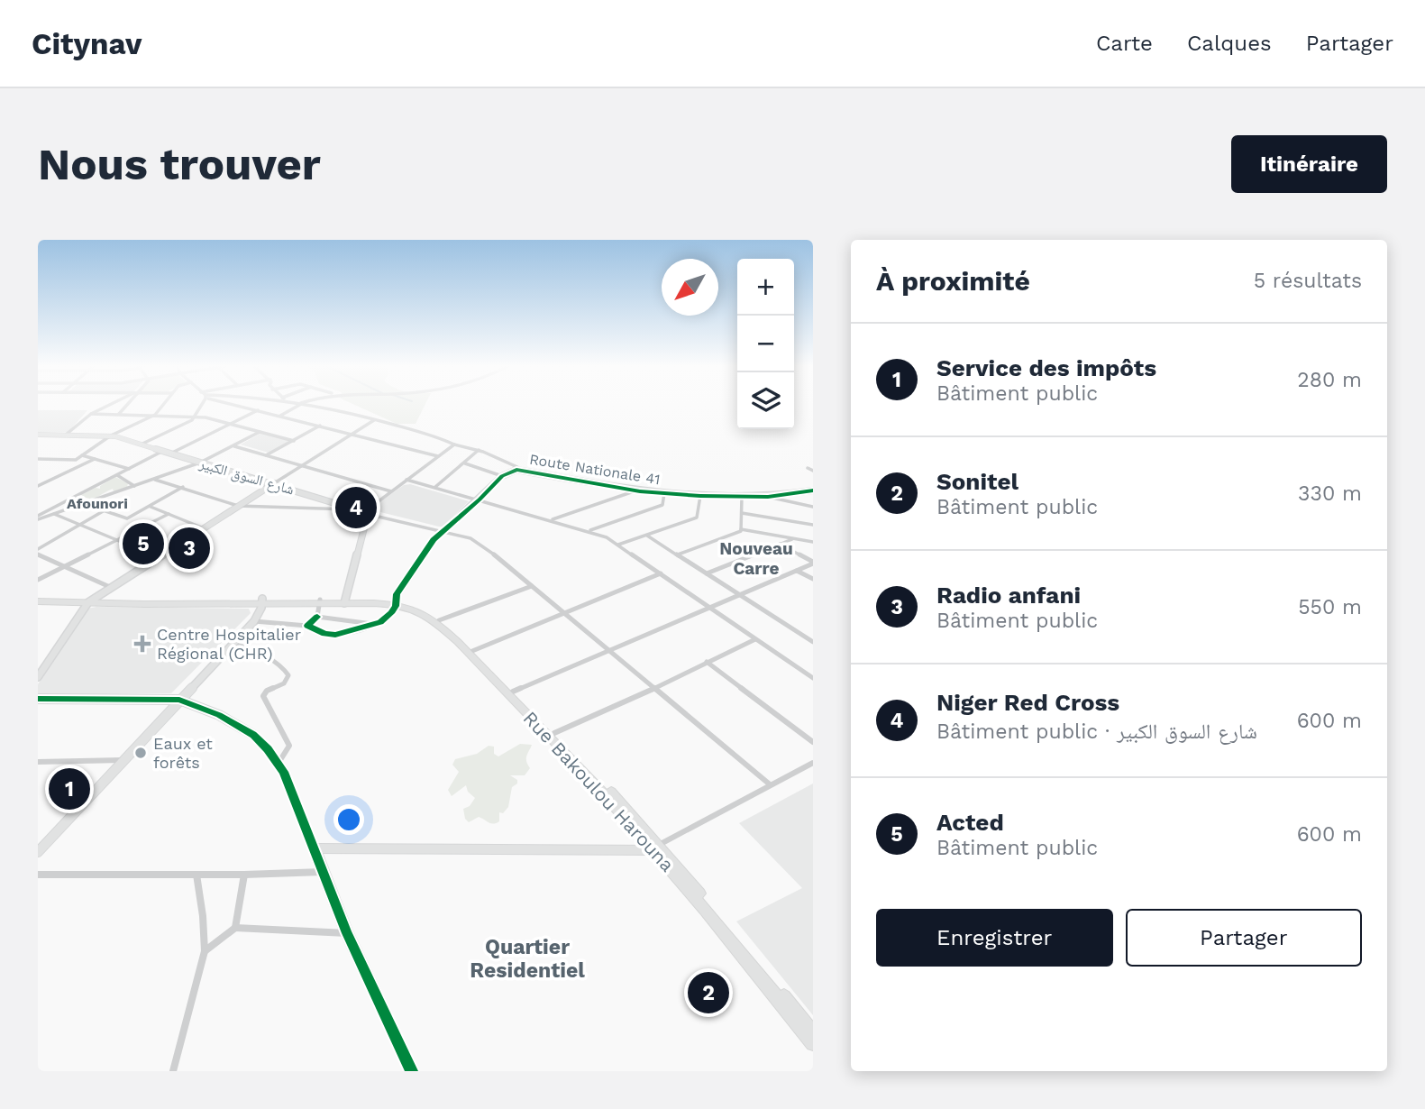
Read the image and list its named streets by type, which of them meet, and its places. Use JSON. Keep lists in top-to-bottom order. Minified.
{"streets":{"highway":["Rue Bakoulou Harouna"],"street":["Route Nationale 41","شارع السوق الكبير"]},"crossings":[["Route Nationale 41","Rue Bakoulou Harouna"]],"districts":["Afounori","Nouveau Carre","Quartier Residentiel"],"places":{"health":["Centre Hospitalier Régional (CHR)"],"other":["Eaux et forêts"]},"north":"bottom left","page":{"header":"Citynav","nav":["Carte","Calques","Partager"],"buttons":["Itinéraire",["Enregistrer","Partager"]],"title":"Nous trouver","heading":["À proximité","5 résultats"],"map_buttons":["+","−"],"list":[{"mark":"1","name":"Service des impôts","note":"Bâtiment public","value":"280 m"},{"mark":"2","name":"Sonitel","note":"Bâtiment public","value":"330 m"},{"mark":"3","name":"Radio anfani","note":"Bâtiment public","value":"550 m"},{"mark":"4","name":"Niger Red Cross","note":"Bâtiment public · شارع السوق الكبير","value":"600 m"},{"mark":"5","name":"Acted","note":"Bâtiment public","value":"600 m"}],"pins":["4","5","3","1","2"]}}
